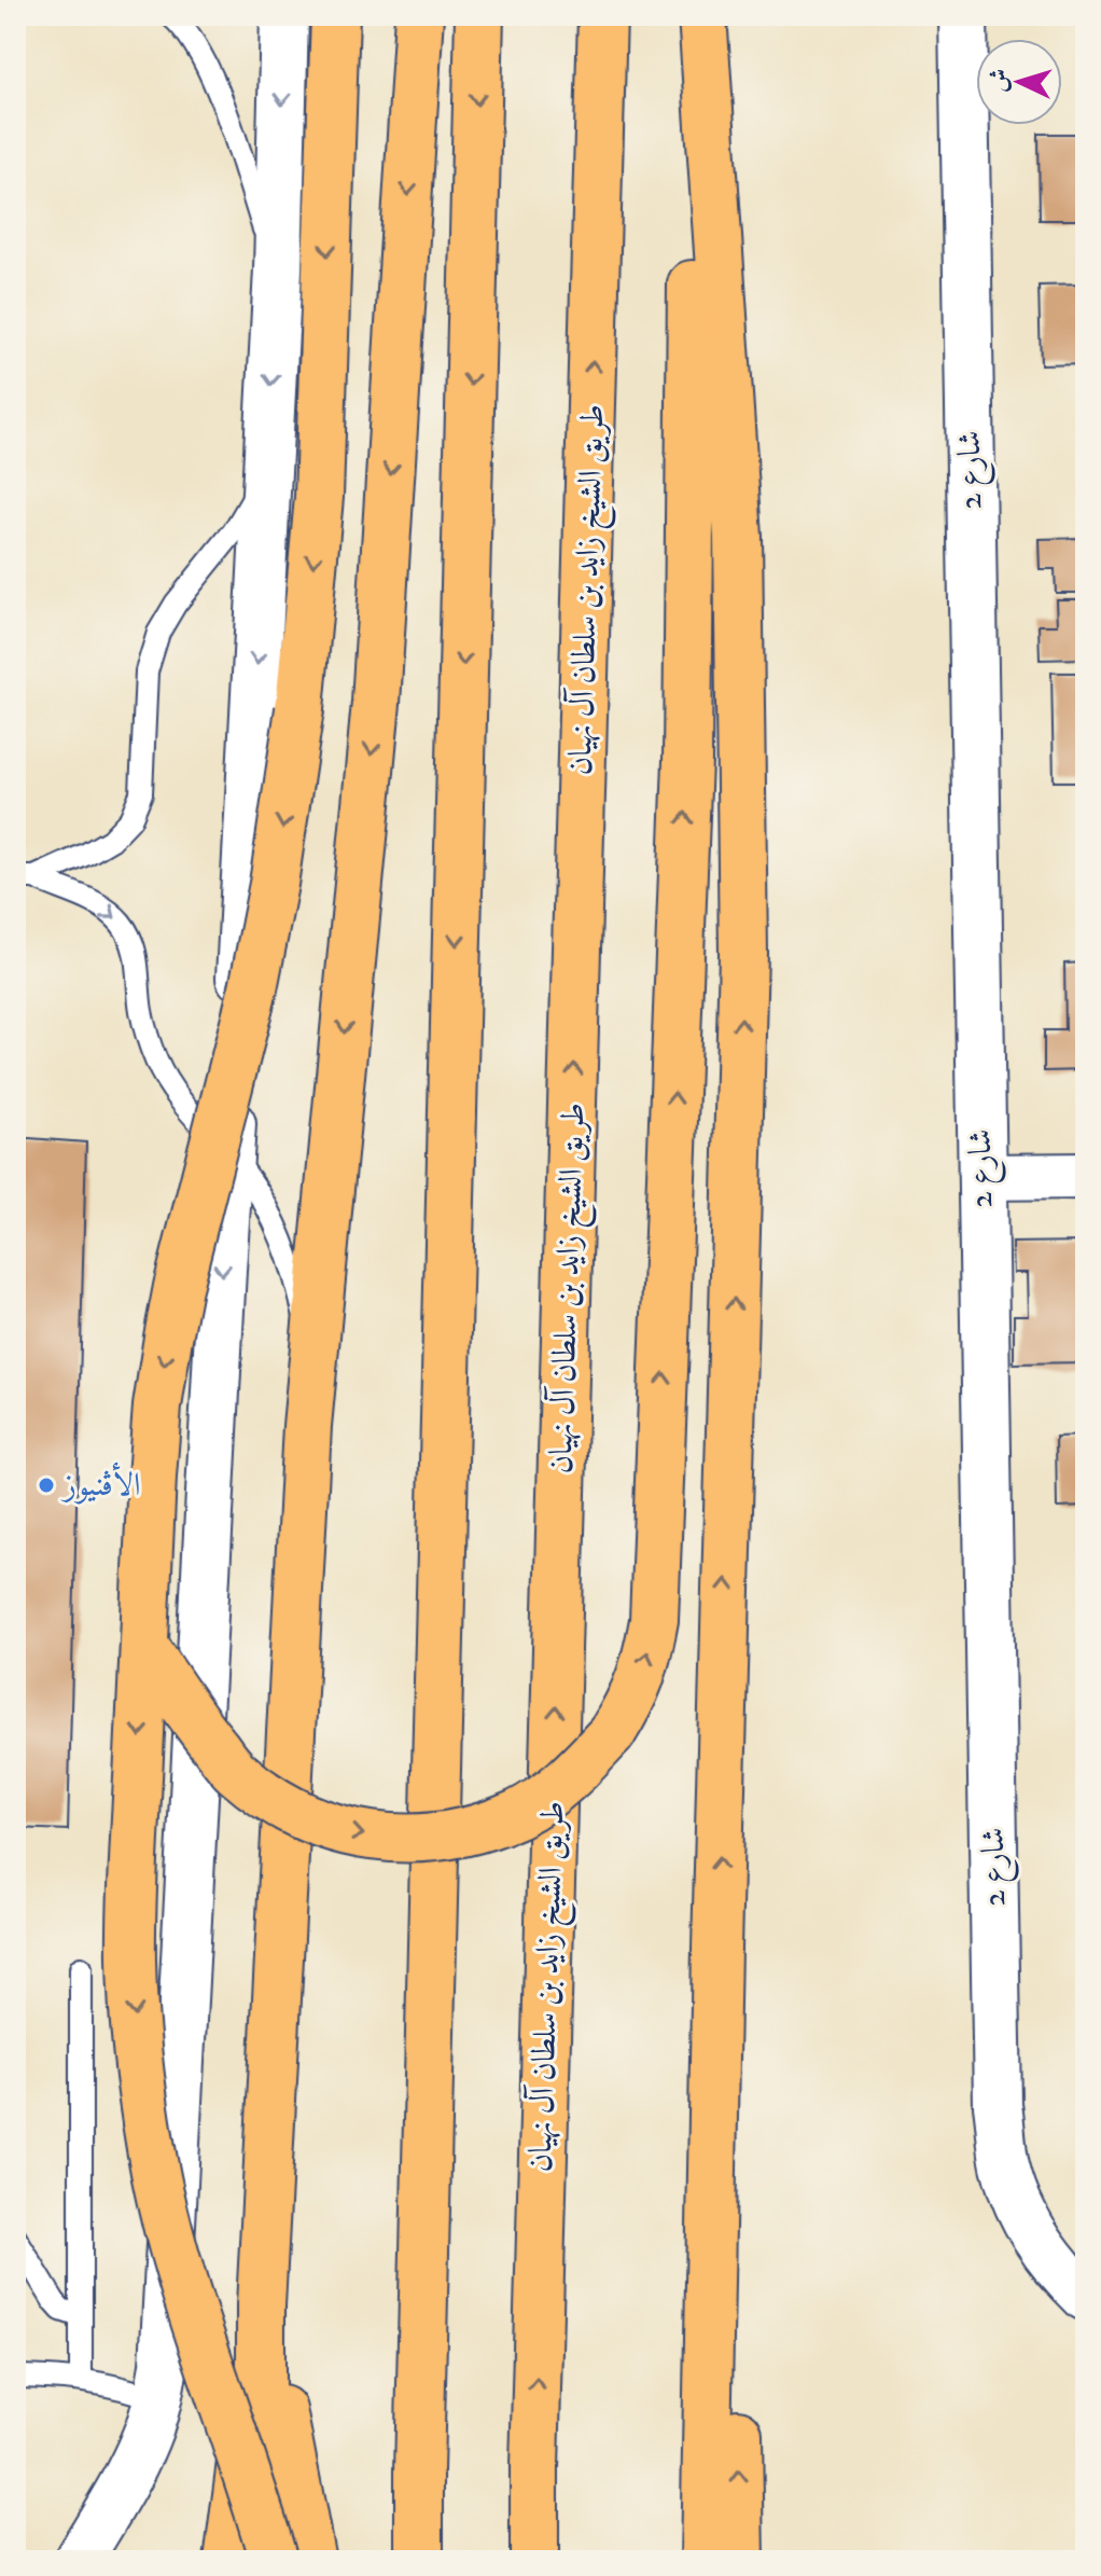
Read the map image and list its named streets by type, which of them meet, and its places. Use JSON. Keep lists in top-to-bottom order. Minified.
{"streets":{"highway":["طريق الشيخ زايد بن سلطان آل نهيان"],"street":["شارع 2"]},"places":["الأڤنيوز"],"north":"left"}
